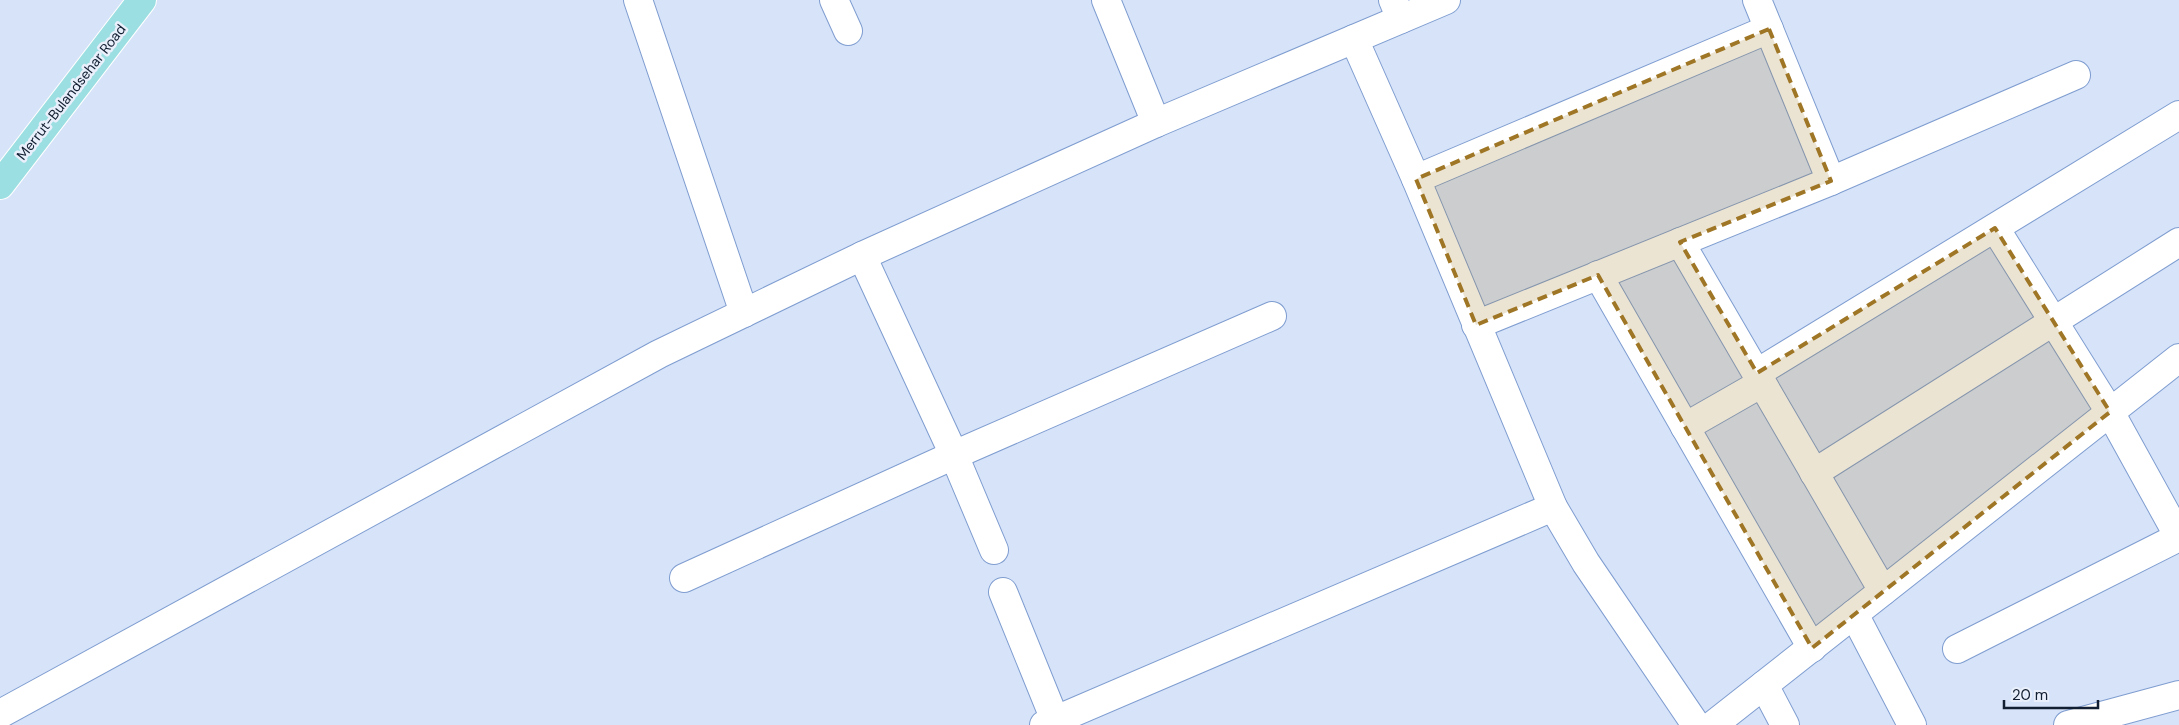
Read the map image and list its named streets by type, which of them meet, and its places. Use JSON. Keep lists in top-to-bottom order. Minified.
{"streets":{"main road":["Merrut-Bulandsehar Road"]},"scale_bar":"20 m"}
